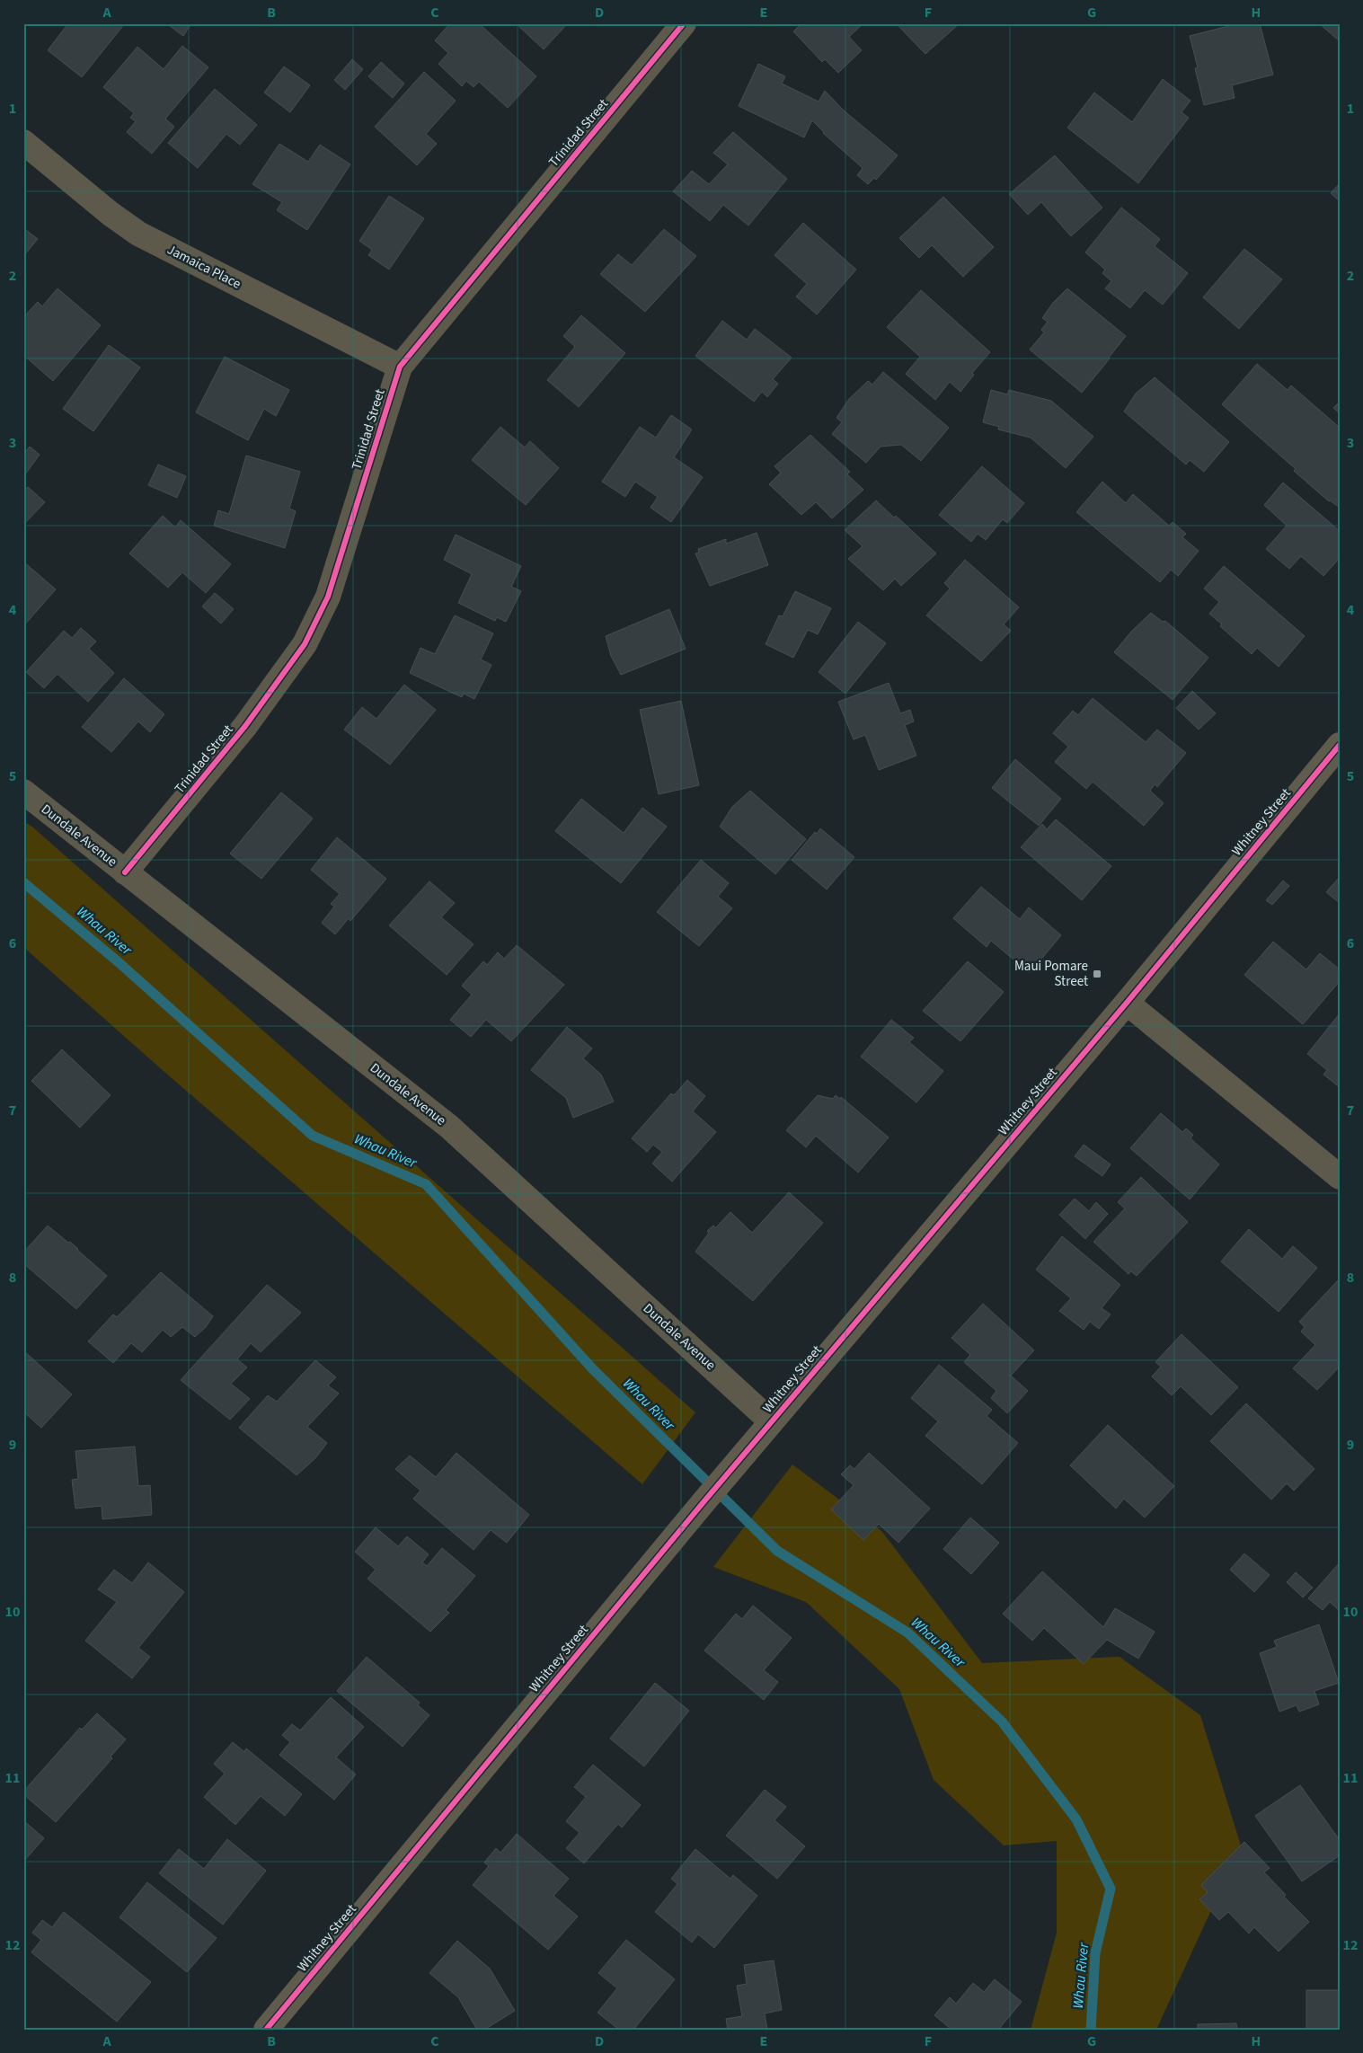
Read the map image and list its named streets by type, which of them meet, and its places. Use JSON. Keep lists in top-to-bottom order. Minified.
{"streets":{"street":["Trinidad Street","Jamaica Place","Whitney Street","Dundale Avenue"]},"crossings":[["Trinidad Street","Jamaica Place"],["Trinidad Street","Dundale Avenue"],["Whitney Street","Dundale Avenue"]],"water":["Whau River"],"places":{"transit":["Maui Pomare Street"]},"grid":{"columns":["A","B","C","D","E","F","G","H"],"rows":["1","2","3","4","5","6","7","8","9","10","11","12"]}}
